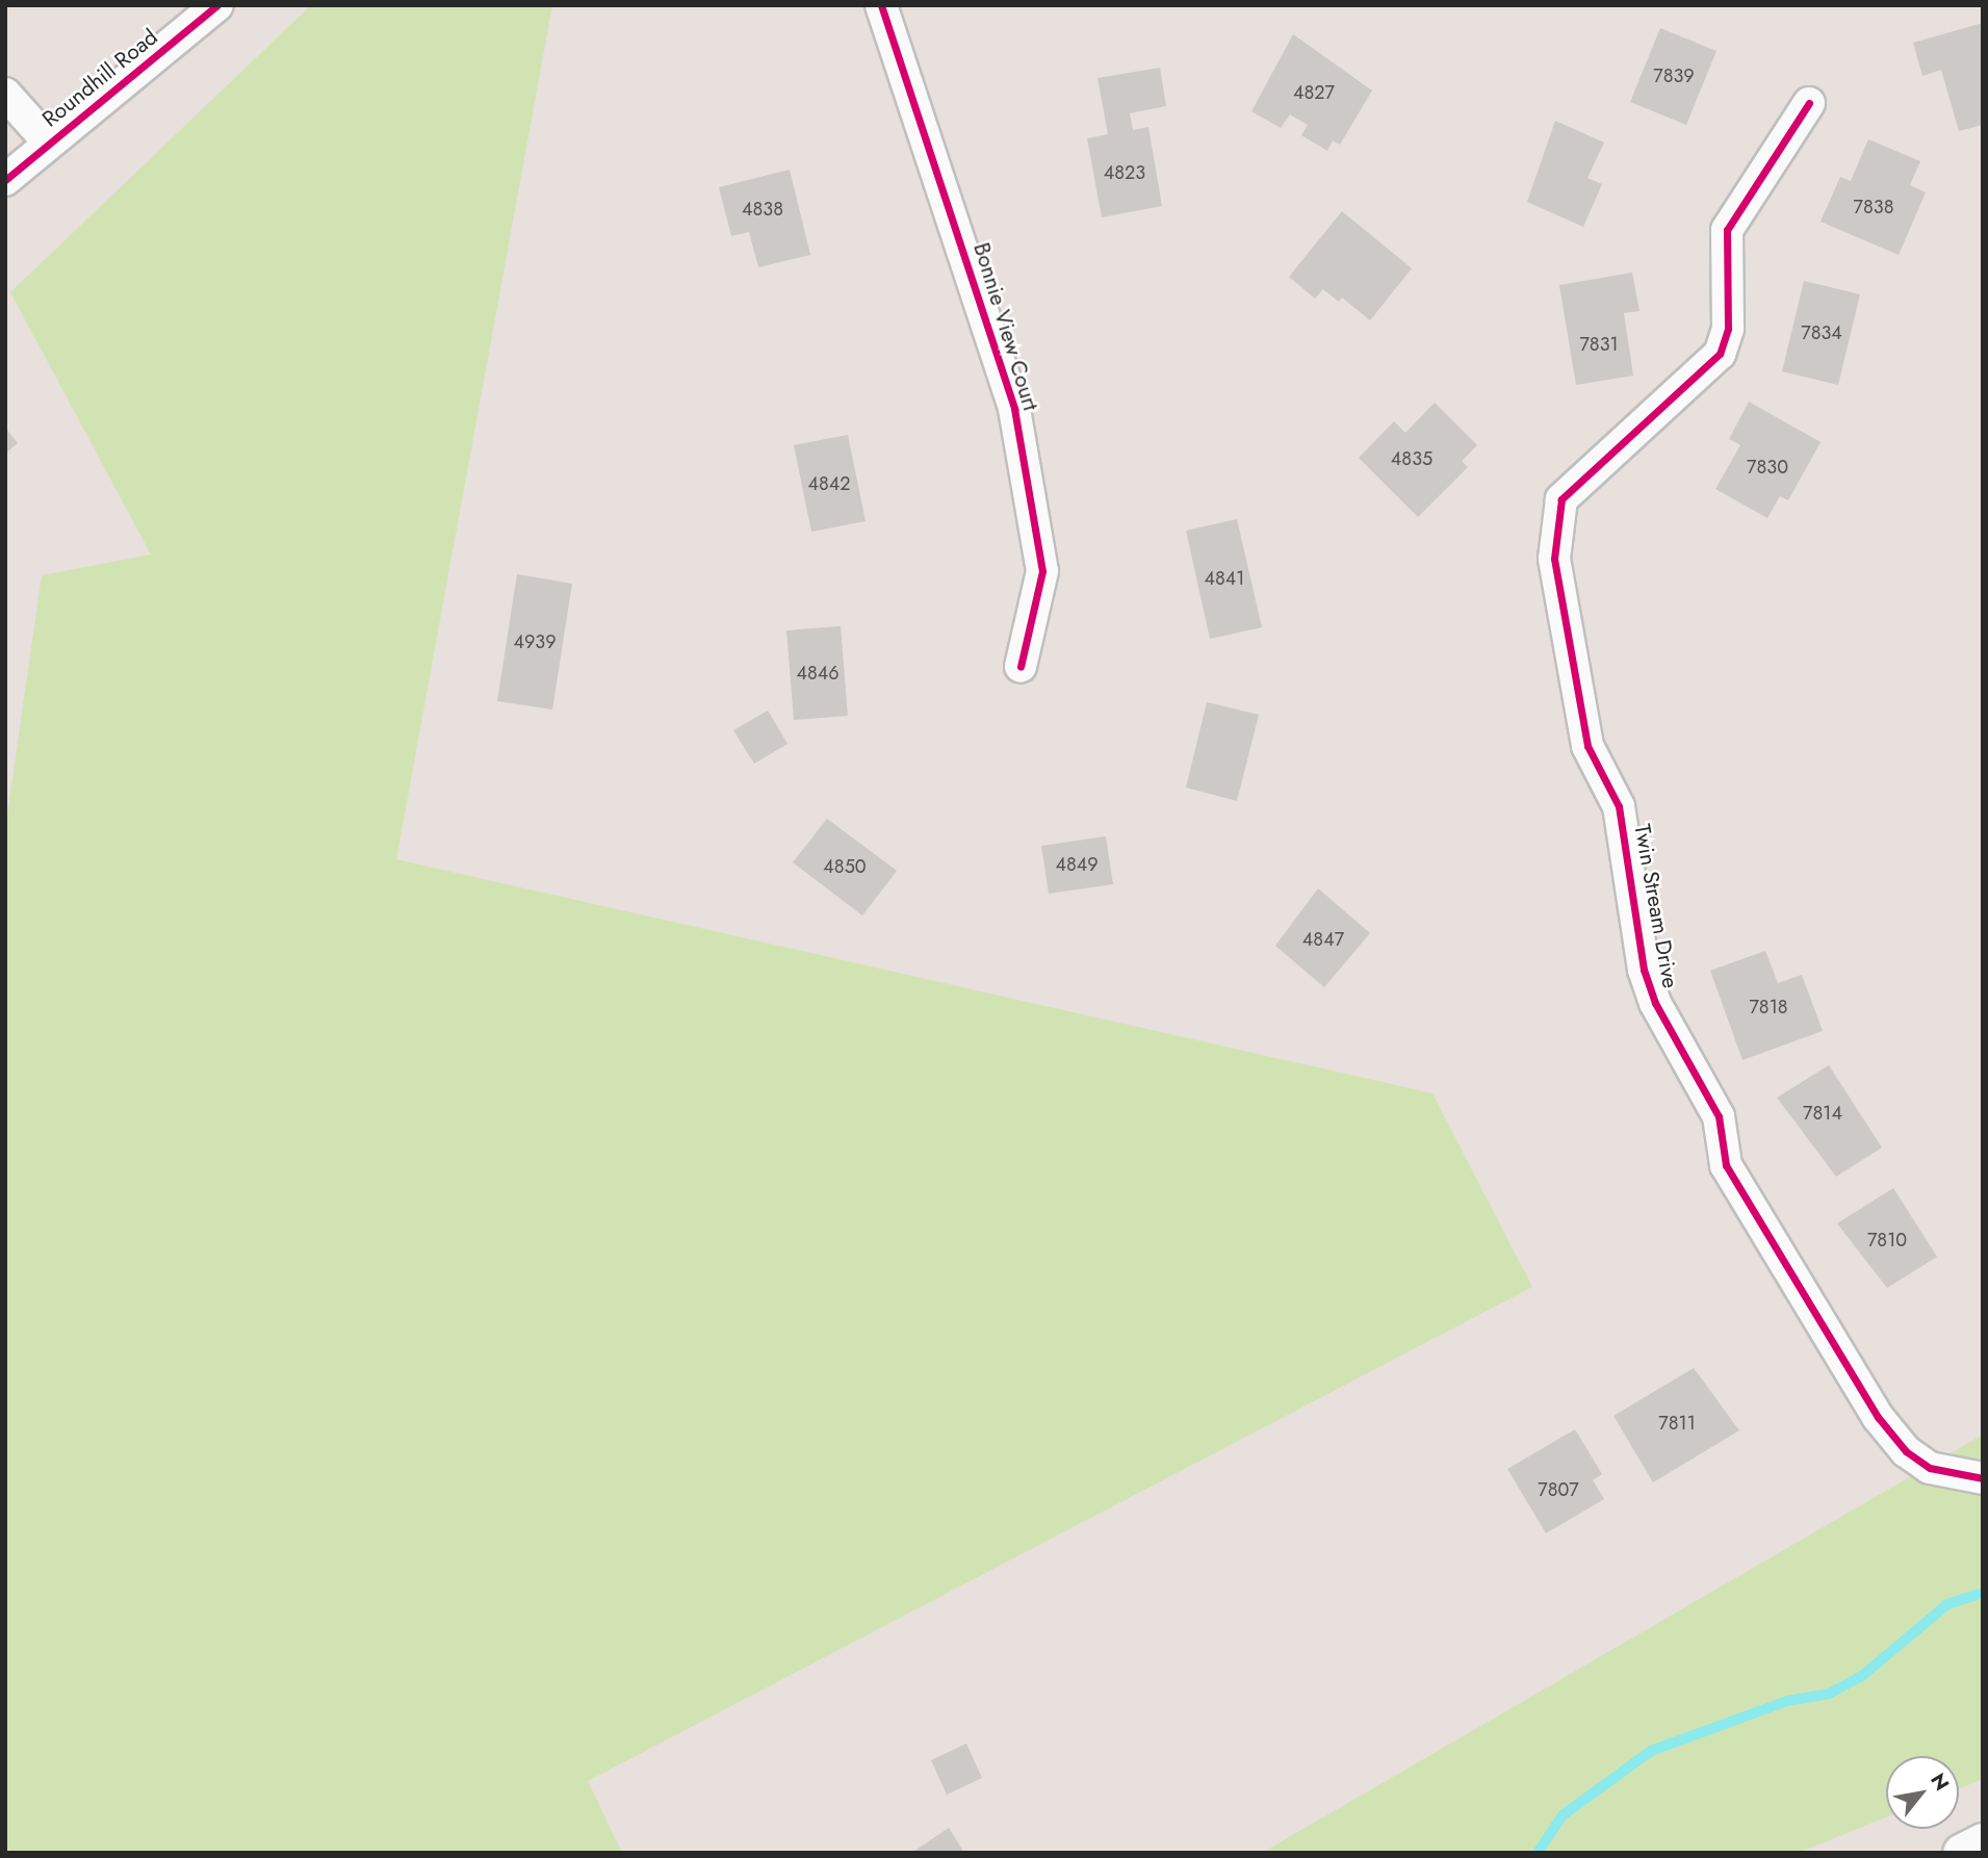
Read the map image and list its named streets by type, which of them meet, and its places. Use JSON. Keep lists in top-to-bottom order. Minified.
{"streets":{"street":["Roundhill Road","Bonnie View Court","Twin Stream Drive"]},"house_numbers":["7839","4827","4823","7838","4838","7834","7831","4835","7830","4842","4841","4939","4846","4849","4850","4847","7818","7814","7810","7811","7807"],"north":"top right"}
